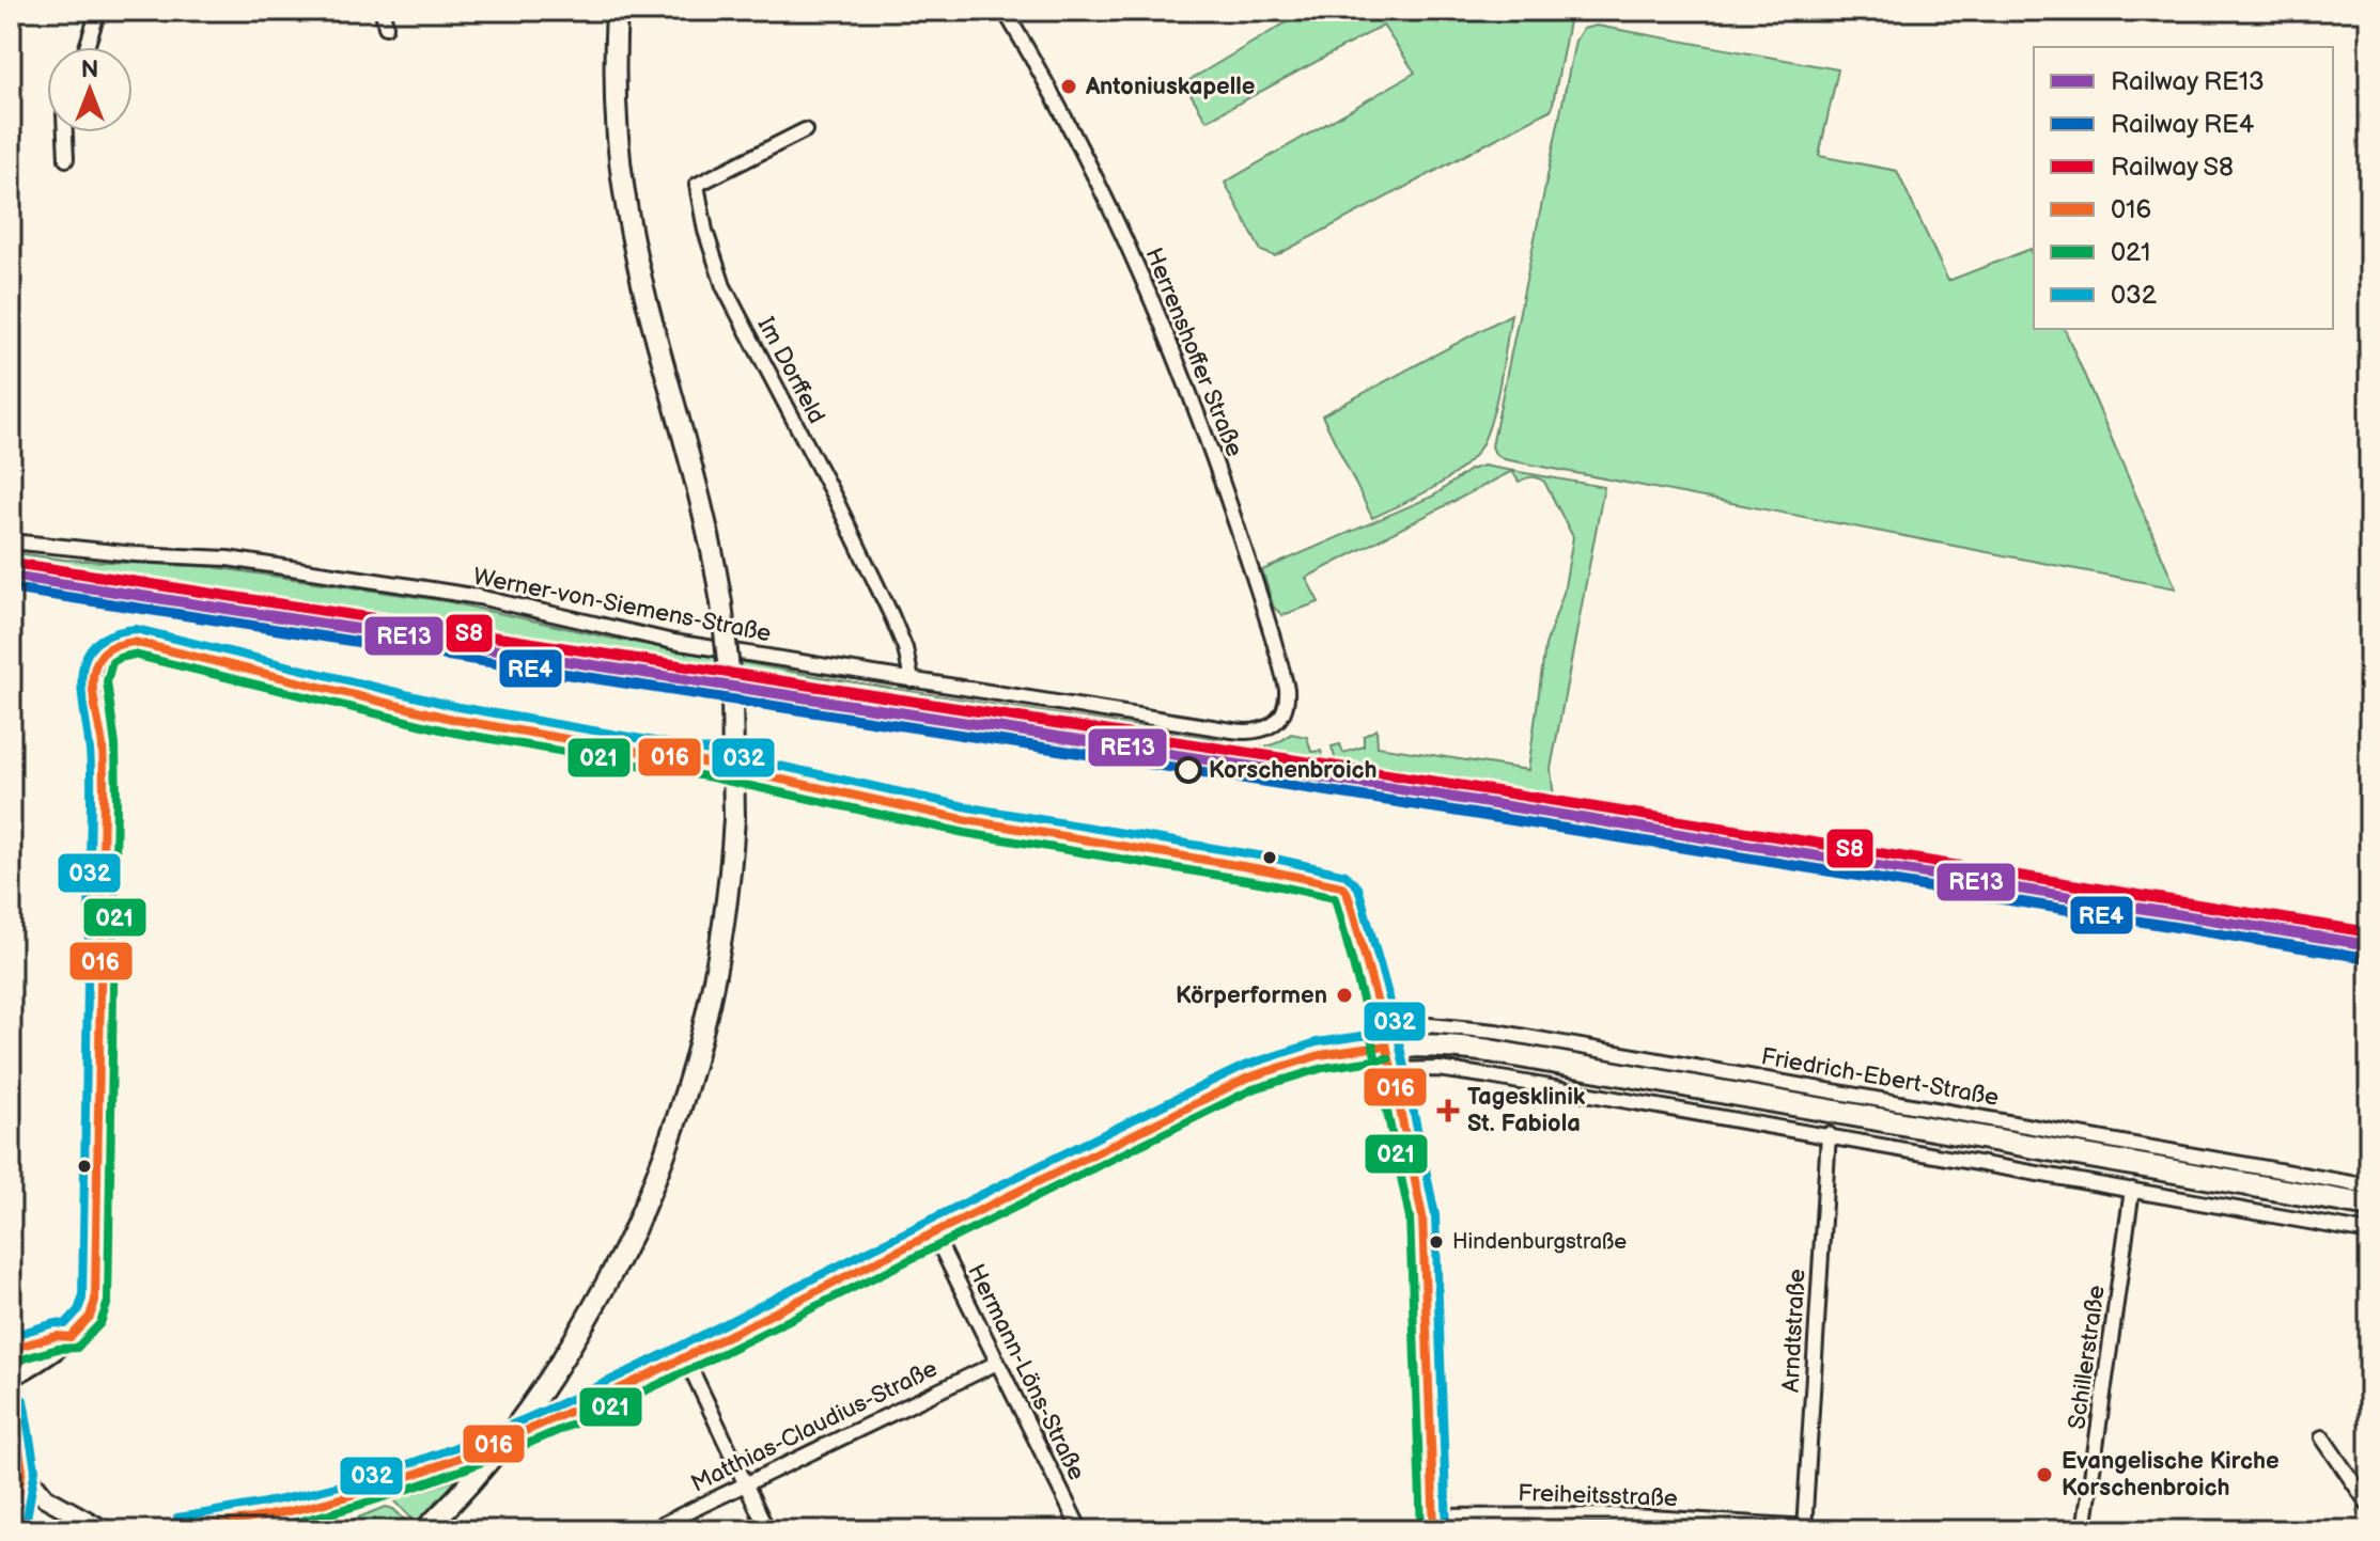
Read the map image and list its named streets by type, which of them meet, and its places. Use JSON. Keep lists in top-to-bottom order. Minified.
{"streets":{"street":["Herrenshoffer Straße","Im Dorffeld","Werner-von-Siemens-Straße","Friedrich-Ebert-Straße","Arndtstraße","Schillerstraße","Hermann-Löns-Straße","Matthias-Claudius-Straße","Freiheitsstraße"]},"crossings":[["Herrenshoffer Straße","Werner-von-Siemens-Straße"],["Im Dorffeld","Werner-von-Siemens-Straße"],["Arndtstraße","Freiheitsstraße"],["Hermann-Löns-Straße","Matthias-Claudius-Straße"]],"places":{"other":["Antoniuskapelle","Korschenbroich","Körperformen","Hindenburgstraße","Evangelische Kirche Korschenbroich"],"health":["Tagesklinik St. Fabiola"]},"lines":["rail line S8","rail line RE13","rail line RE4","transit line 032","transit line 016","transit line 021"],"legend":["Railway RE13","Railway RE4","Railway S8","016","021","032"],"north":"top"}
